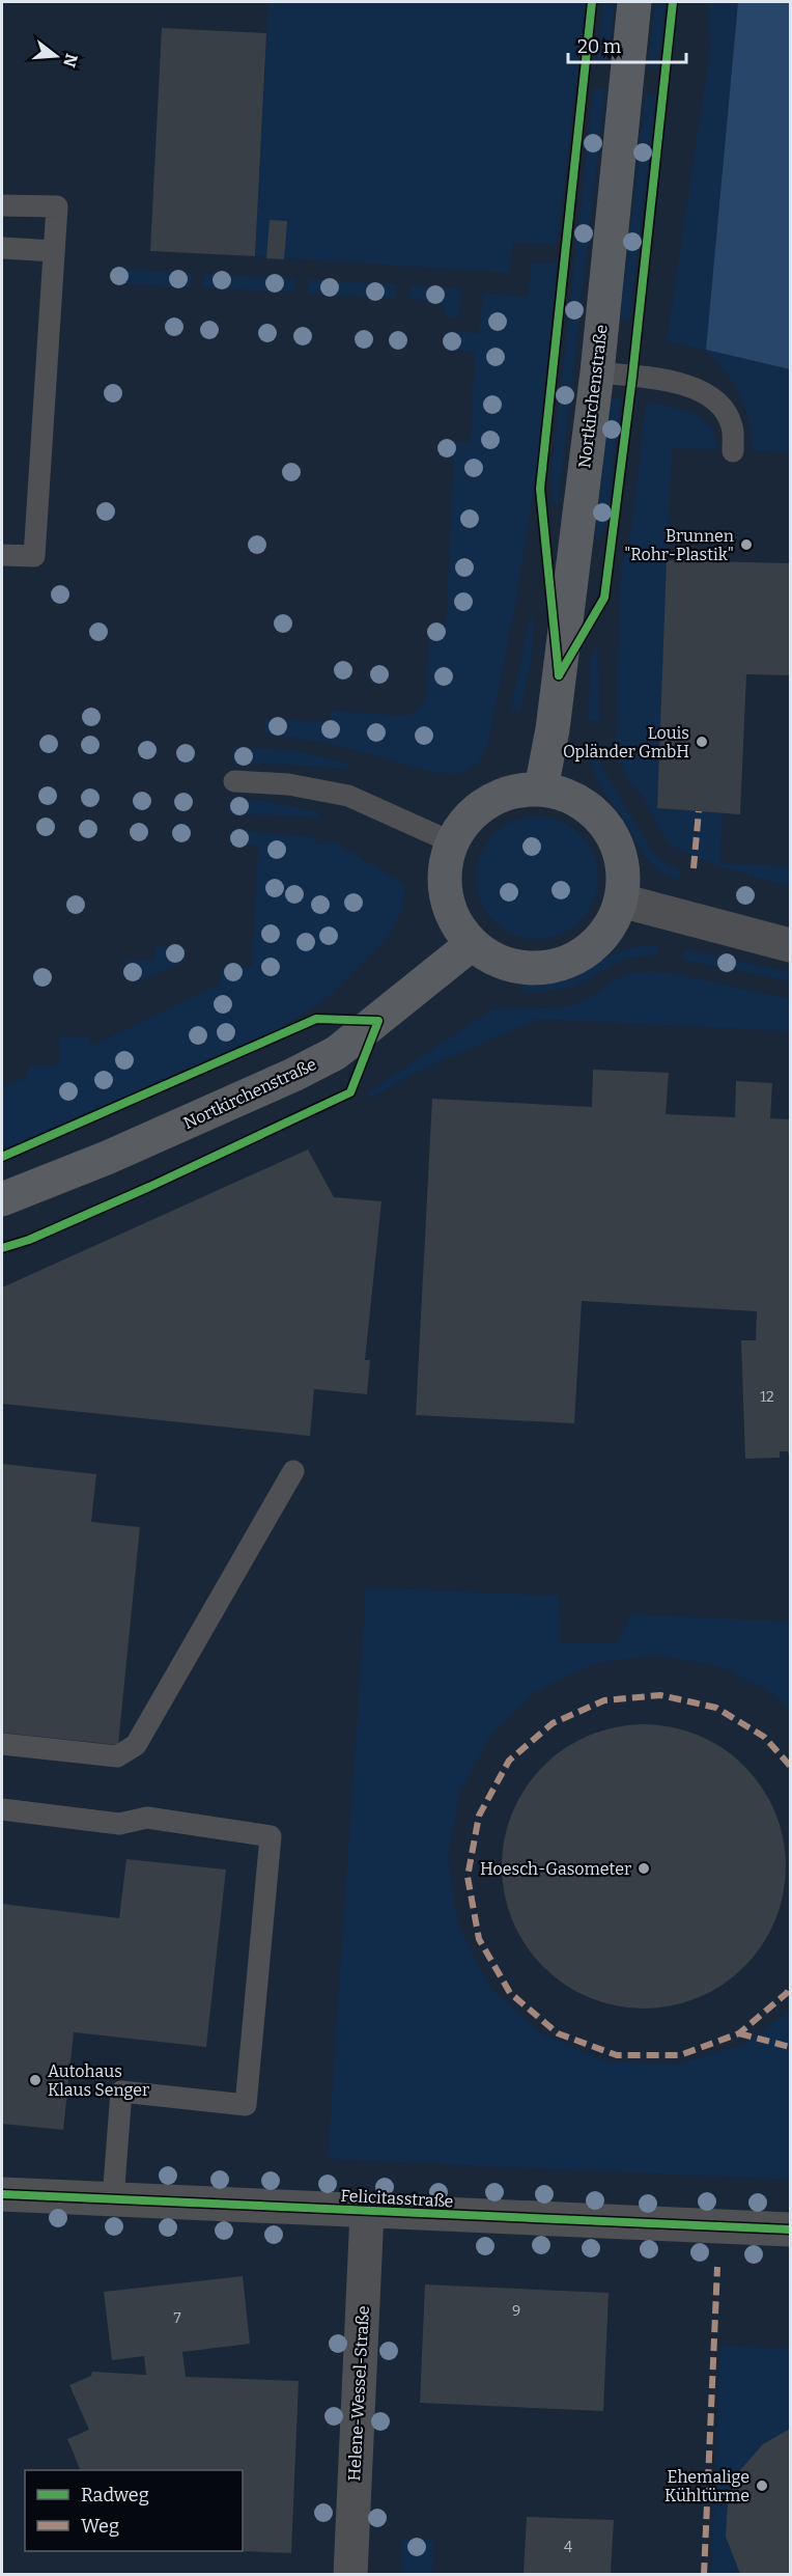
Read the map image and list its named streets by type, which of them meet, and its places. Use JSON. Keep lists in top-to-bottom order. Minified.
{"streets":{"main road":["Nortkirchenstraße"],"street":["Felicitasstraße","Helene-Wessel-Straße"]},"crossings":[["Felicitasstraße","Helene-Wessel-Straße"]],"places":["Brunnen \"Rohr-Plastik\"","Louis Opländer GmbH","Hoesch-Gasometer","Autohaus Klaus Senger","Ehemalige Kühltürme"],"house_numbers":["12","9","7","4"],"legend":["Radweg","Weg"],"scale_bar":"20 m","north":"right"}
